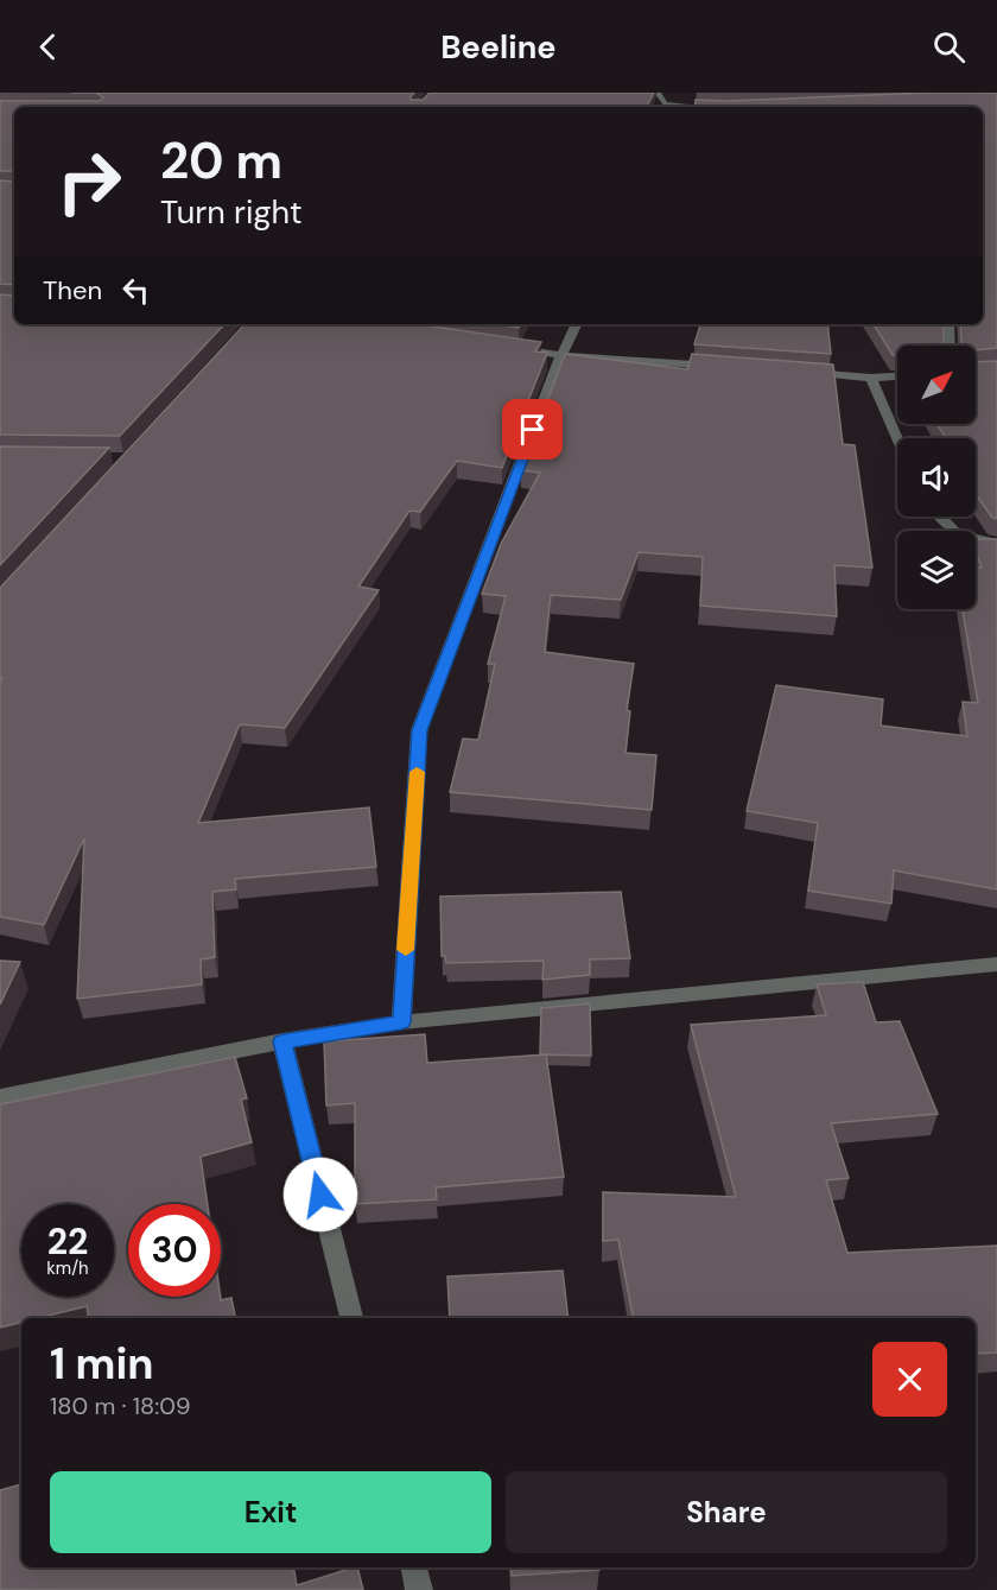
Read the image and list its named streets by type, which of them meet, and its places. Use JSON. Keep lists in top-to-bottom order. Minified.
{"north":"top right","page":{"header":"Beeline","turn":["20 m","Turn right"],"then":"Then","speed":"22 km/h","limit":"30","heading":["1 min","180 m · 18:09"],"buttons":["Exit","Share"]}}
